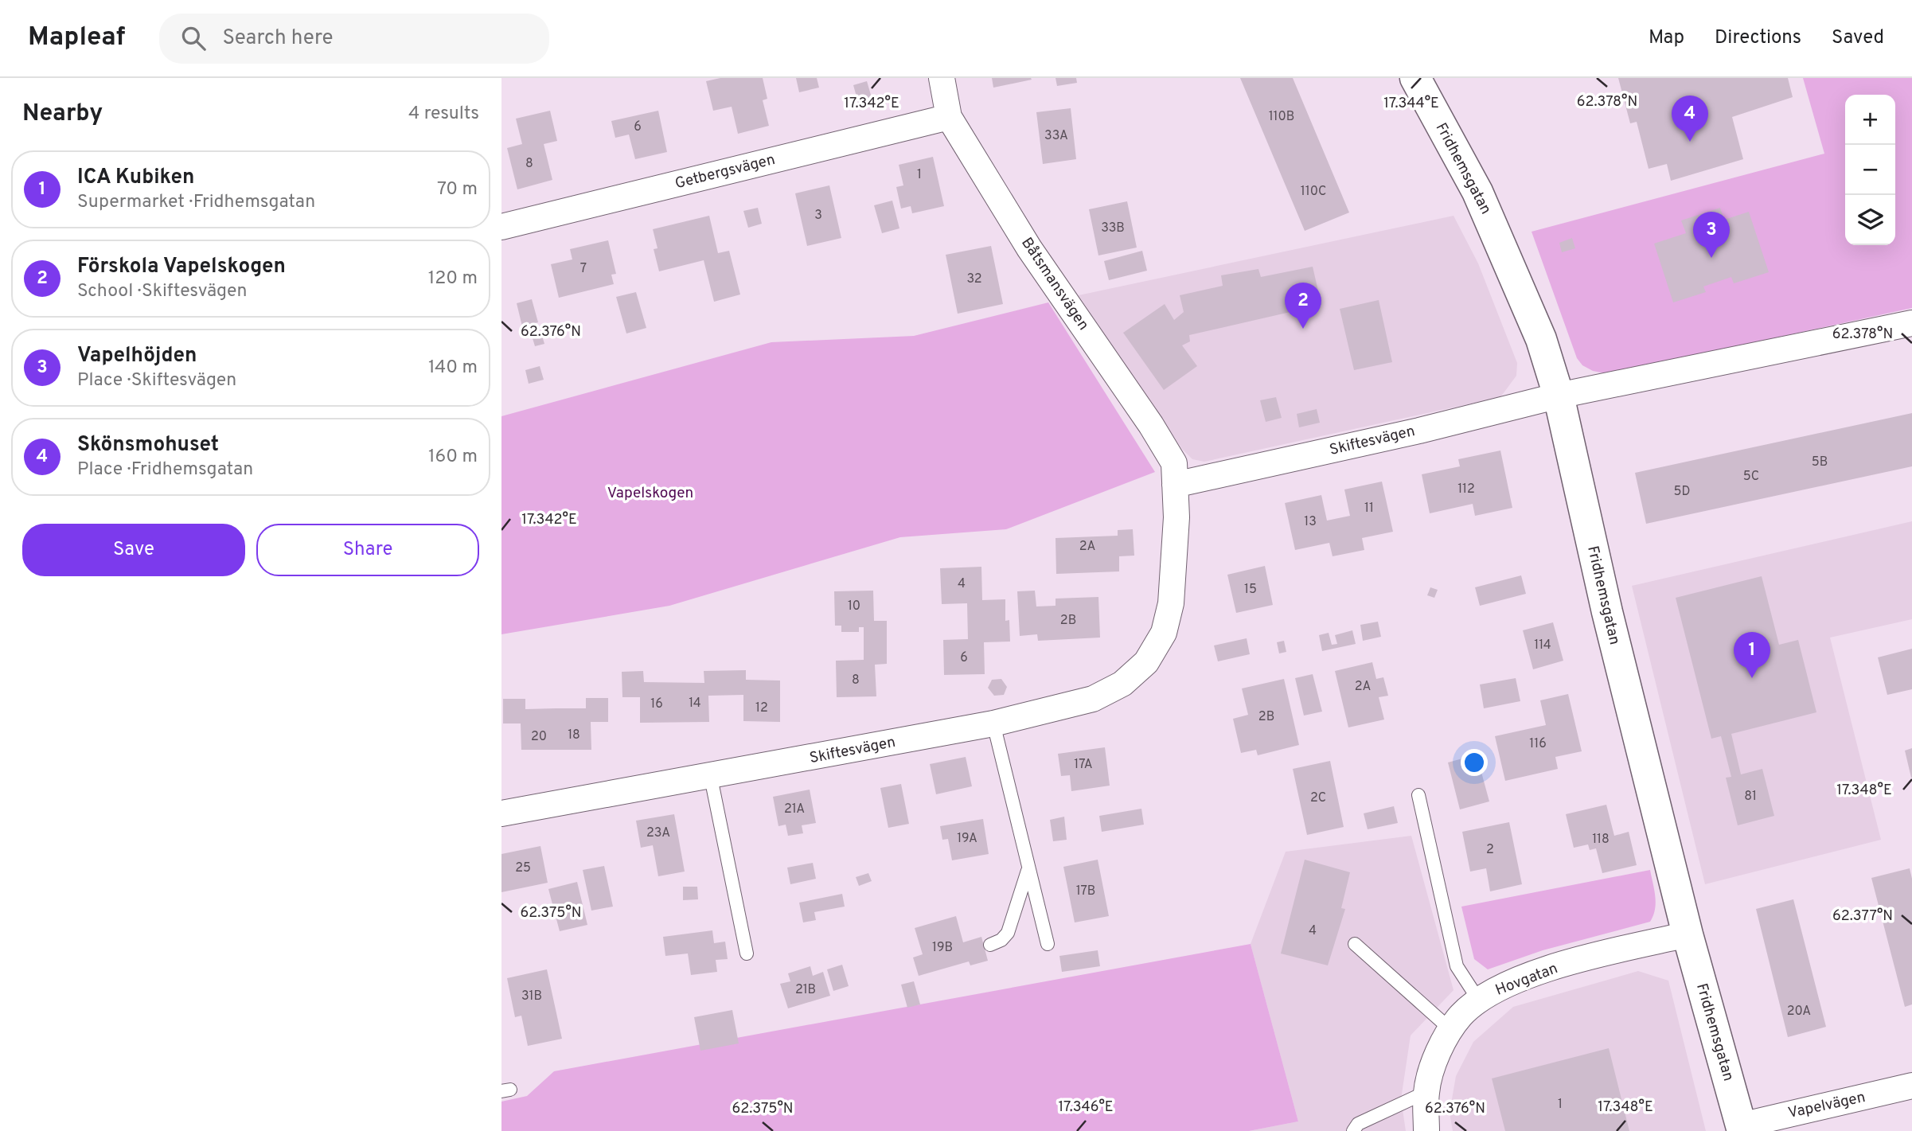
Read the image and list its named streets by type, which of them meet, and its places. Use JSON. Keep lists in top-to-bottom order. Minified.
{"streets":{"street":["Fridhemsgatan","Getbergsvägen","Båtsmansvägen","Skiftesvägen","Hovgatan","Vapelvägen"]},"crossings":[["Fridhemsgatan","Skiftesvägen"],["Fridhemsgatan","Hovgatan"],["Fridhemsgatan","Vapelvägen"],["Getbergsvägen","Båtsmansvägen"],["Båtsmansvägen","Skiftesvägen"]],"parks":["Vapelskogen"],"house_numbers":["110B","6","33A","8","1","110C","3","33B","7","32","5B","5C","112","5D","11","13","2A","4","15","10","2B","114","6","8","2A","14","16","12","2B","18","20","116","17A","81","2C","21A","23A","19A","118","2","25","17B","4","19B","21B","31B","20A","1"],"page":{"header":"Mapleaf","search":"Search here","nav":["Map","Directions","Saved"],"heading":["Nearby","4 results"],"map_buttons":["+","−"],"pins":["4","3","2","1"],"list":[{"mark":"1","name":"ICA Kubiken","note":"Supermarket · Fridhemsgatan","value":"70 m"},{"mark":"2","name":"Förskola Vapelskogen","note":"School · Skiftesvägen","value":"120 m"},{"mark":"3","name":"Vapelhöjden","note":"Place · Skiftesvägen","value":"140 m"},{"mark":"4","name":"Skönsmohuset","note":"Place · Fridhemsgatan","value":"160 m"}],"buttons":["Save","Share"]},"coordinates":["62.378°N","17.342°E","17.344°E","62.376°N","17.348°E","62.375°N","62.377°N","17.346°E"]}
